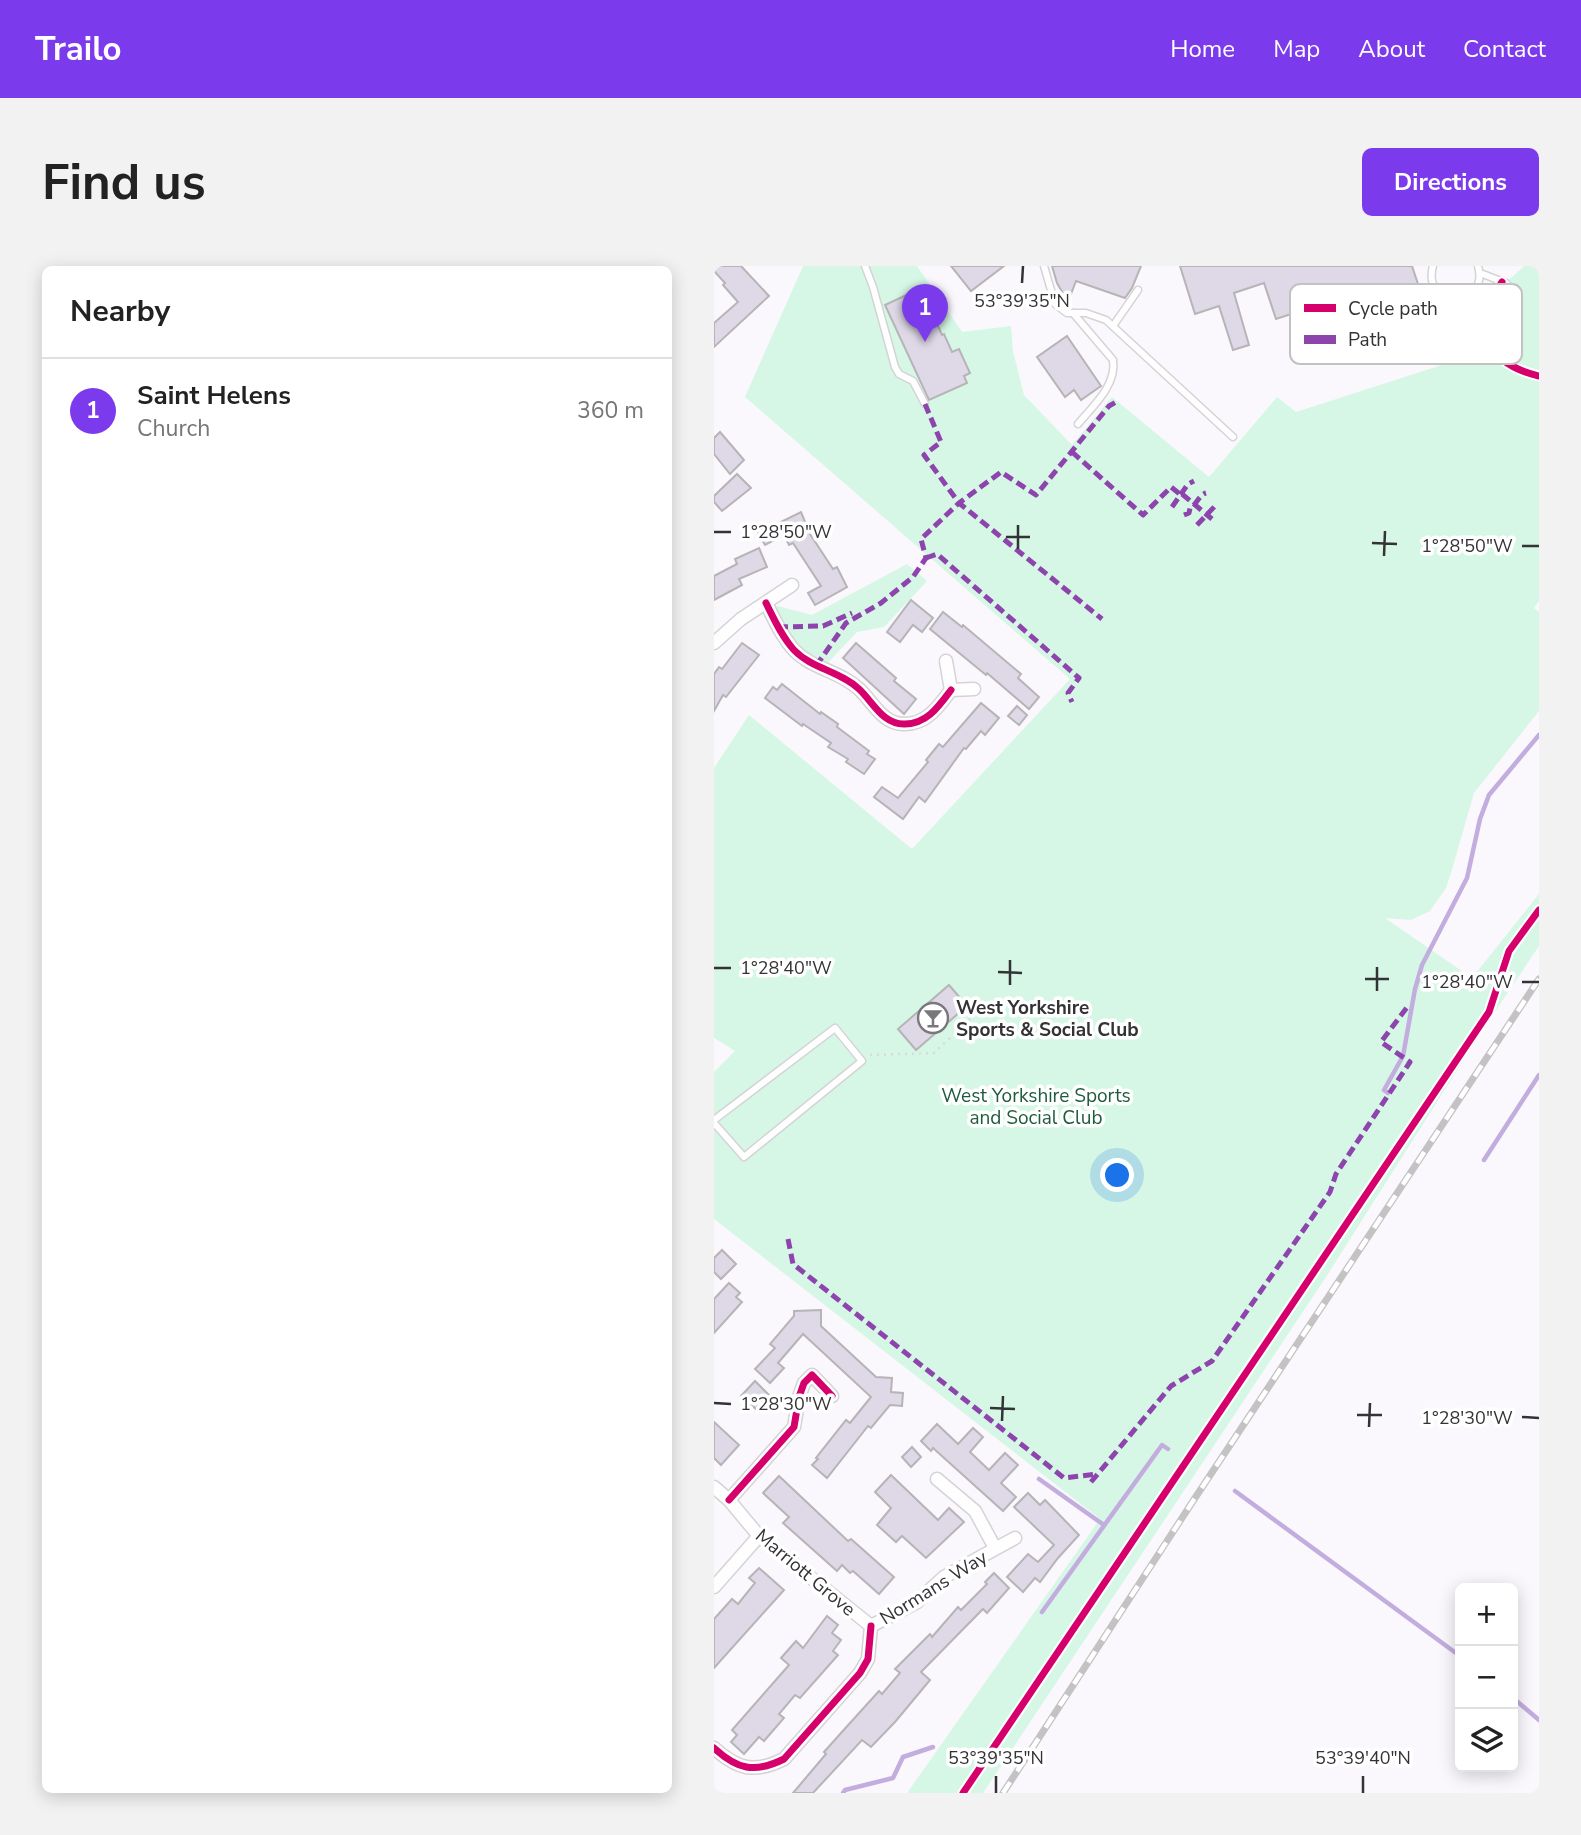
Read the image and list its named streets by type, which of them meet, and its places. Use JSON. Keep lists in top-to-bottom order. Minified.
{"streets":{"street":["Marriott Grove","Normans Way"]},"crossings":[["Marriott Grove","Normans Way"]],"parks":["West Yorkshire Sports and Social Club"],"places":{"bar":["West Yorkshire Sports & Social Club"]},"legend":["Cycle path","Path"],"page":{"header":"Trailo","nav":["Home","Map","About","Contact"],"buttons":"Directions","title":"Find us","heading":"Nearby","pins":"1","list":[{"mark":"1","name":"Saint Helens","note":"Church","value":"360 m"}],"map_buttons":["+","−"]},"coordinates":["53°39'35\"N","1°28'50\"W","1°28'40\"W","1°28'30\"W","53°39'40\"N"]}
